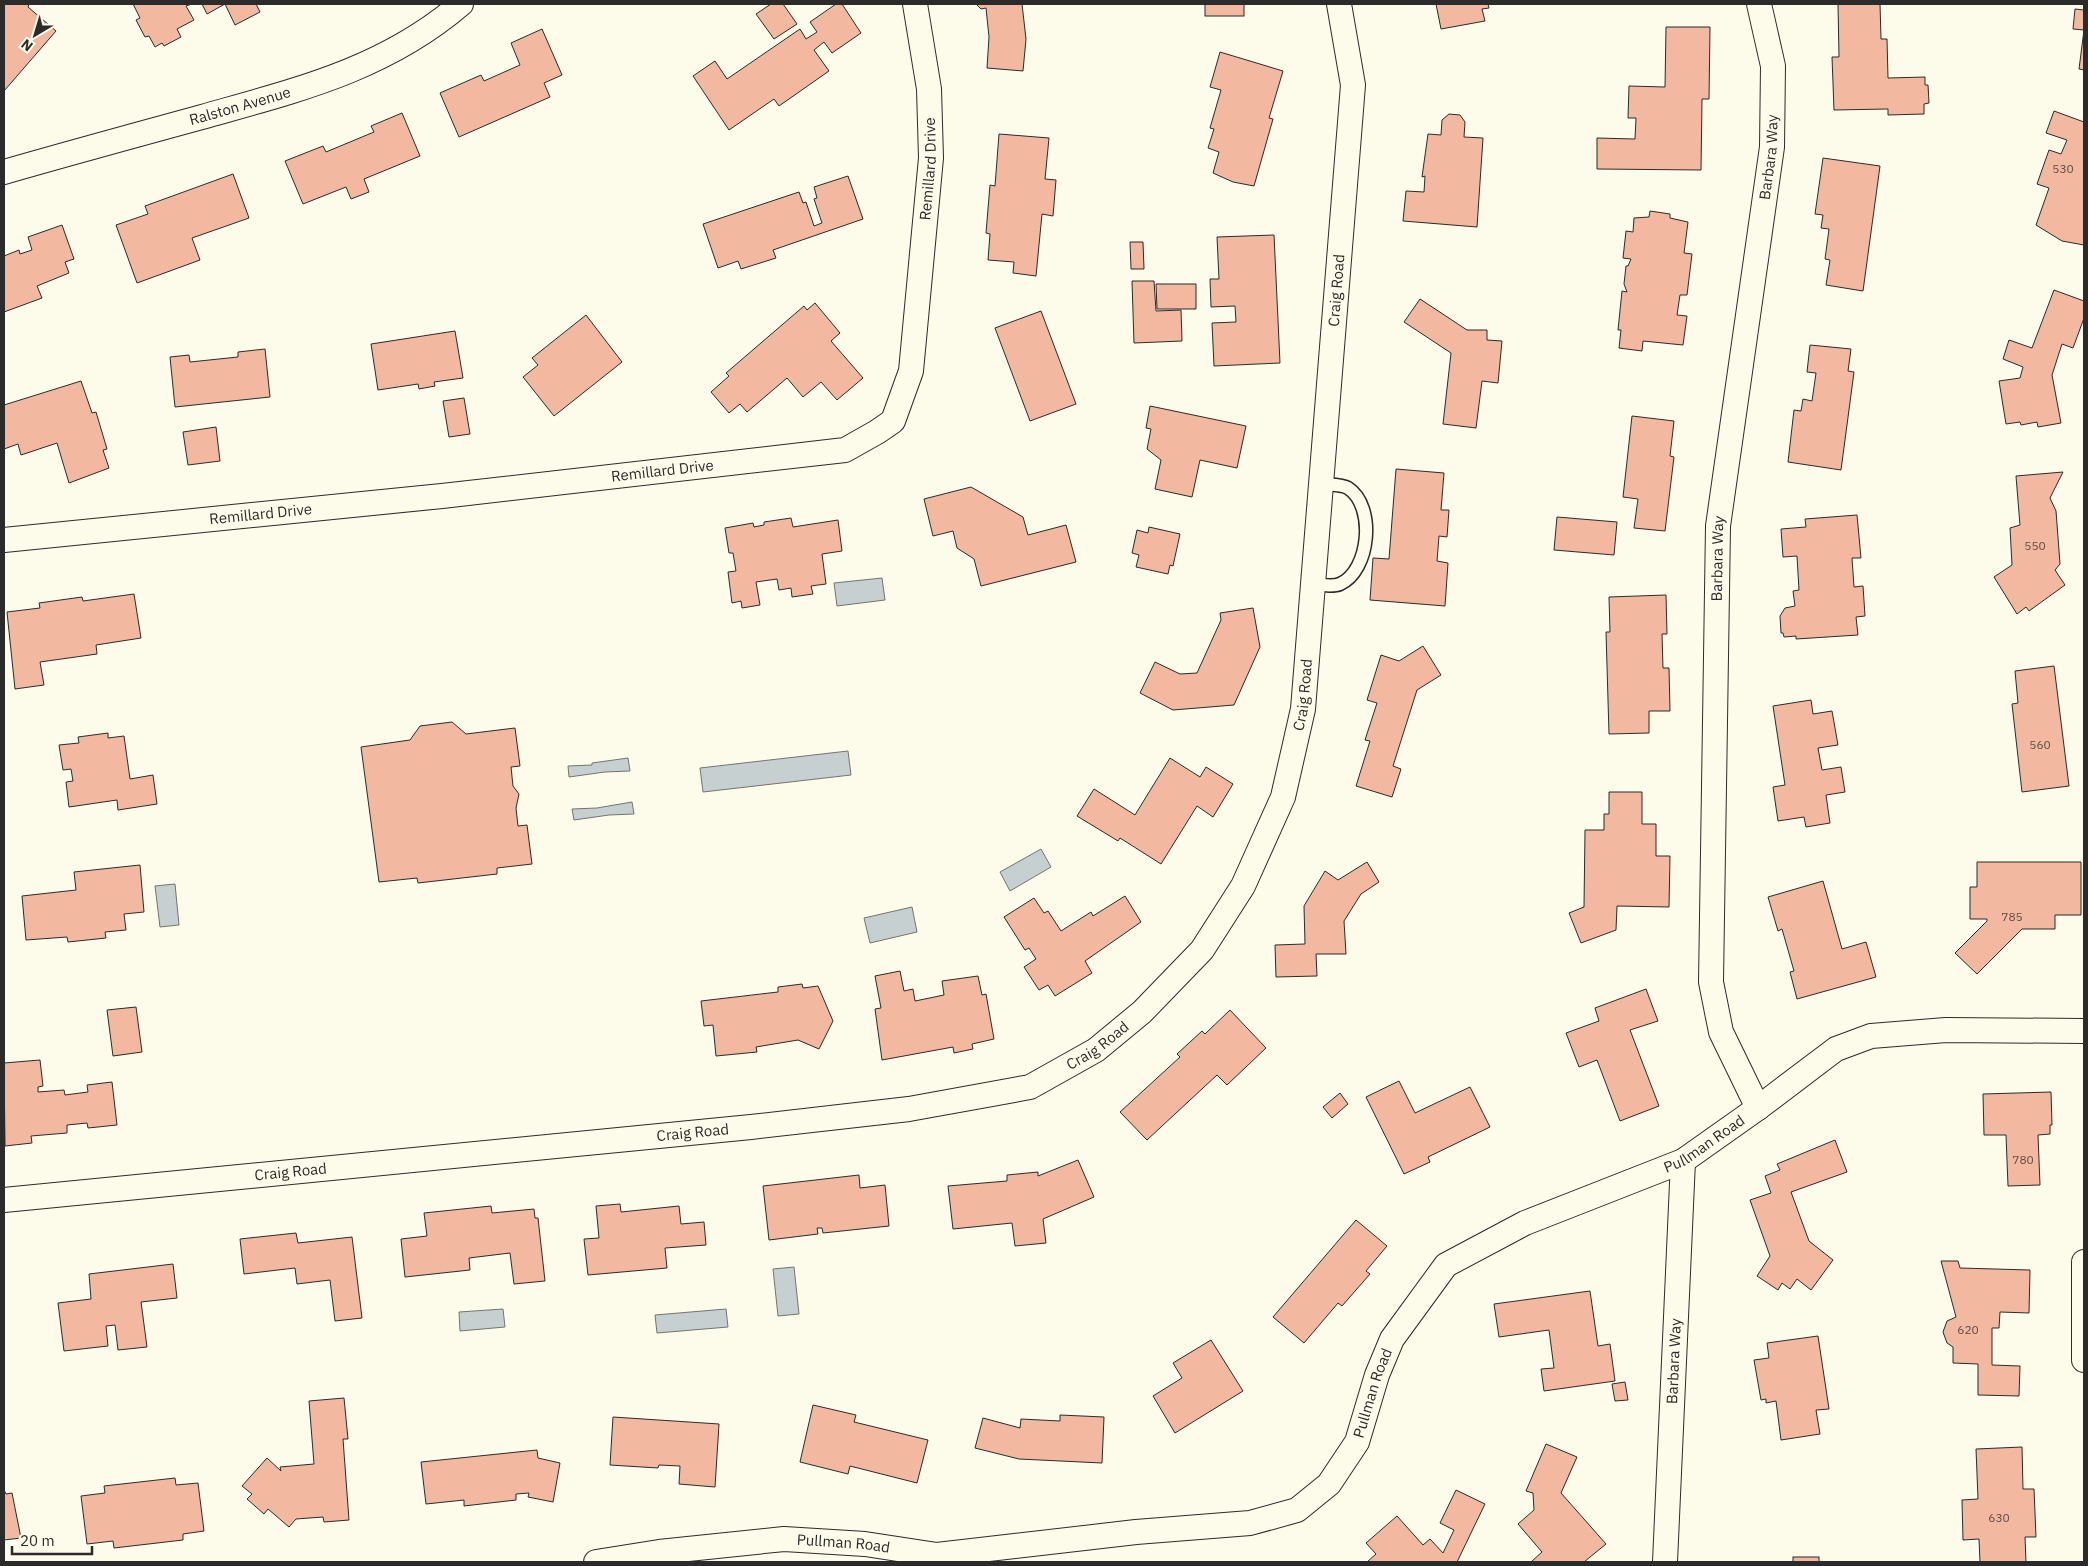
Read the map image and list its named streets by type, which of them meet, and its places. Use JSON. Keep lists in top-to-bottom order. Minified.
{"streets":{"street":["Ralston Avenue","Barbara Way","Remillard Drive","Craig Road","Pullman Road"]},"crossings":[["Barbara Way","Pullman Road"]],"house_numbers":["530","550","560","785","780","620","630"],"scale_bar":"20 m","north":"bottom left"}
